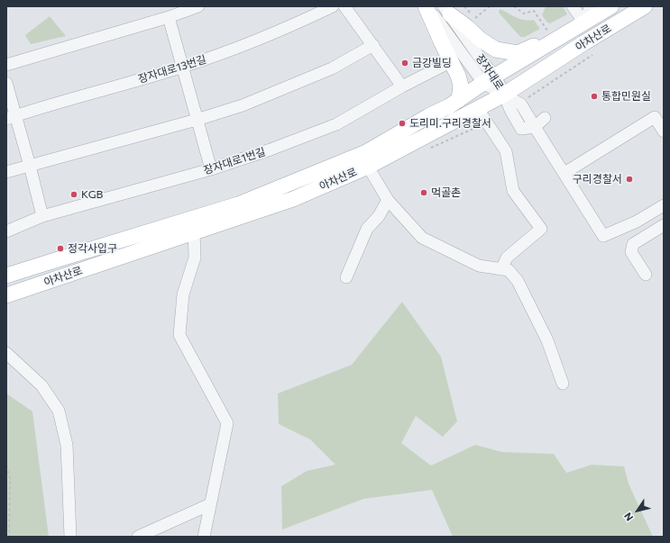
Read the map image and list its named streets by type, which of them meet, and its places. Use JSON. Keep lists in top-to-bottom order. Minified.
{"streets":{"main road":["아차산로"],"street":["장자대로13번길","장자대로","장자대로1번길"]},"crossings":[["아차산로","장자대로"]],"places":["금강빌딩","통합민원실","도리미.구리경찰서","구리경찰서","먹골촌","KGB","정각사입구"],"north":"bottom left"}
